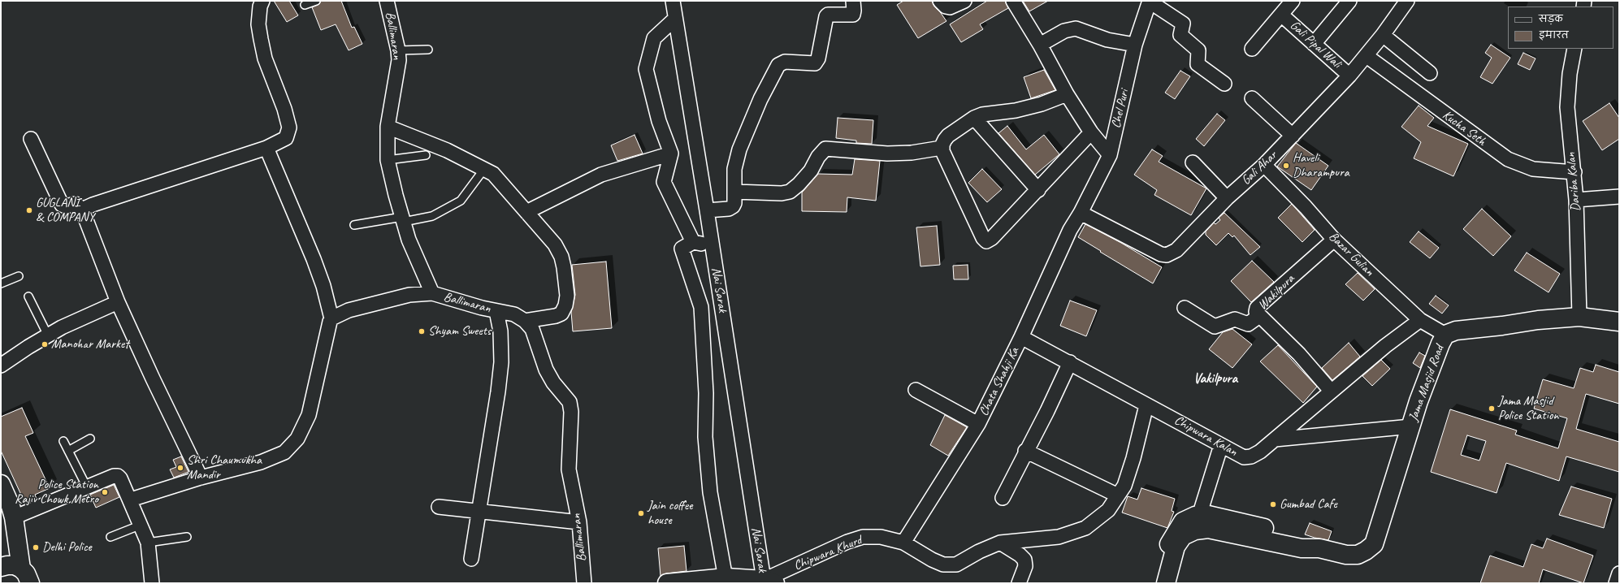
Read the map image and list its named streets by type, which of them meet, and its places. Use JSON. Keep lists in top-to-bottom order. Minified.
{"streets":{"street":["Ballimaran","Gali Pipal Wali","Chel Puri","Kucha Seth","Gali Ahar","Dariba Kalan","Bazar Gulian","Nai Sarak","Wakilpura","Chata Shahji Ka","Jama Masjid Road","Chipwara Kalan","Chipwara Khurd"]},"crossings":[["Gali Pipal Wali","Gali Ahar"],["Chel Puri","Gali Ahar"],["Chel Puri","Chata Shahji Ka"],["Kucha Seth","Gali Ahar"],["Kucha Seth","Dariba Kalan"],["Gali Ahar","Bazar Gulian"],["Gali Ahar","Chata Shahji Ka"],["Dariba Kalan","Jama Masjid Road"],["Bazar Gulian","Wakilpura"],["Bazar Gulian","Jama Masjid Road"],["Bazar Gulian","Chipwara Kalan"],["Nai Sarak","Chipwara Khurd"],["Wakilpura","Chipwara Kalan"],["Chata Shahji Ka","Chipwara Kalan"],["Chata Shahji Ka","Chipwara Khurd"],["Chipwara Kalan","Chipwara Khurd"]],"districts":["Vakilpura"],"places":["Haveli Dharampura","GUGLANI & COMPANY","Shyam Sweets","Manohar Market","Jama Masjid Police Station","Shri Chaumukha Mandir","Police Station Rajiv Chowk Metro","Gumbad Cafe","Jain coffee house","Delhi Police"],"legend":["सड़क","इमारत"]}
